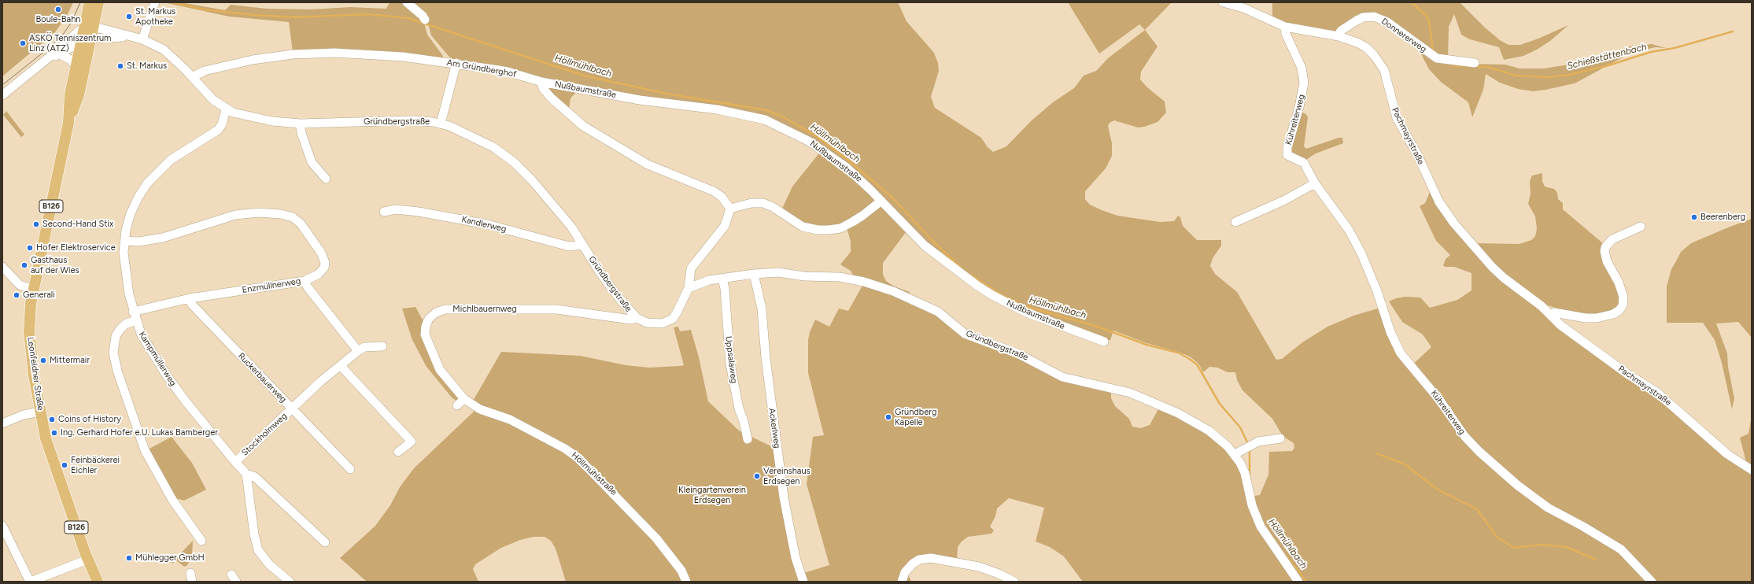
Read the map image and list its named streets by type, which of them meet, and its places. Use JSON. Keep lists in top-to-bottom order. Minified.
{"streets":{"main road":["B126","Leonfeldner Straße"],"street":["Donnererweg","Am Gründberghof","Nußbaumstraße","Kühreiterweg","Gründbergstraße","Pachmayrstraße","Kandlerweg","Enzmüllnerweg","Michlbauernweg","Kampmüllerweg","Uppsalaweg","Ruckerbauerweg","Ackerlweg","Stockholmweg","Höllmühlstraße"]},"crossings":[["Donnererweg","Pachmayrstraße"],["Am Gründberghof","Nußbaumstraße"],["Am Gründberghof","Gründbergstraße"],["Kühreiterweg","Pachmayrstraße"],["Gründbergstraße","Kandlerweg"],["Gründbergstraße","Michlbauernweg"],["Gründbergstraße","Kampmüllerweg"],["Gründbergstraße","Uppsalaweg"],["Gründbergstraße","Leonfeldner Straße"],["Gründbergstraße","Ackerlweg"],["Enzmüllnerweg","Kampmüllerweg"],["Enzmüllnerweg","Ruckerbauerweg"],["Michlbauernweg","Höllmühlstraße"],["Kampmüllerweg","Stockholmweg"],["Ruckerbauerweg","Stockholmweg"]],"water":["Schießstättenbach","Höllmühlbach"],"parks":["Kleingartenverein Erdsegen"],"places":["Boule-Bahn","St. Markus Apotheke","ASKÖ Tenniszentrum Linz (ATZ)","St. Markus","Beerenberg","Second-Hand Stix","Hofer Elektroservice","Gasthaus auf der Wies","Generali","Mittermair","Gründberg Kapelle","Coins of History","Ing. Gerhard Hofer e.U. Lukas Bamberger","Feinbäckerei Eichler","Vereinshaus Erdsegen","Mühlegger GmbH"]}
